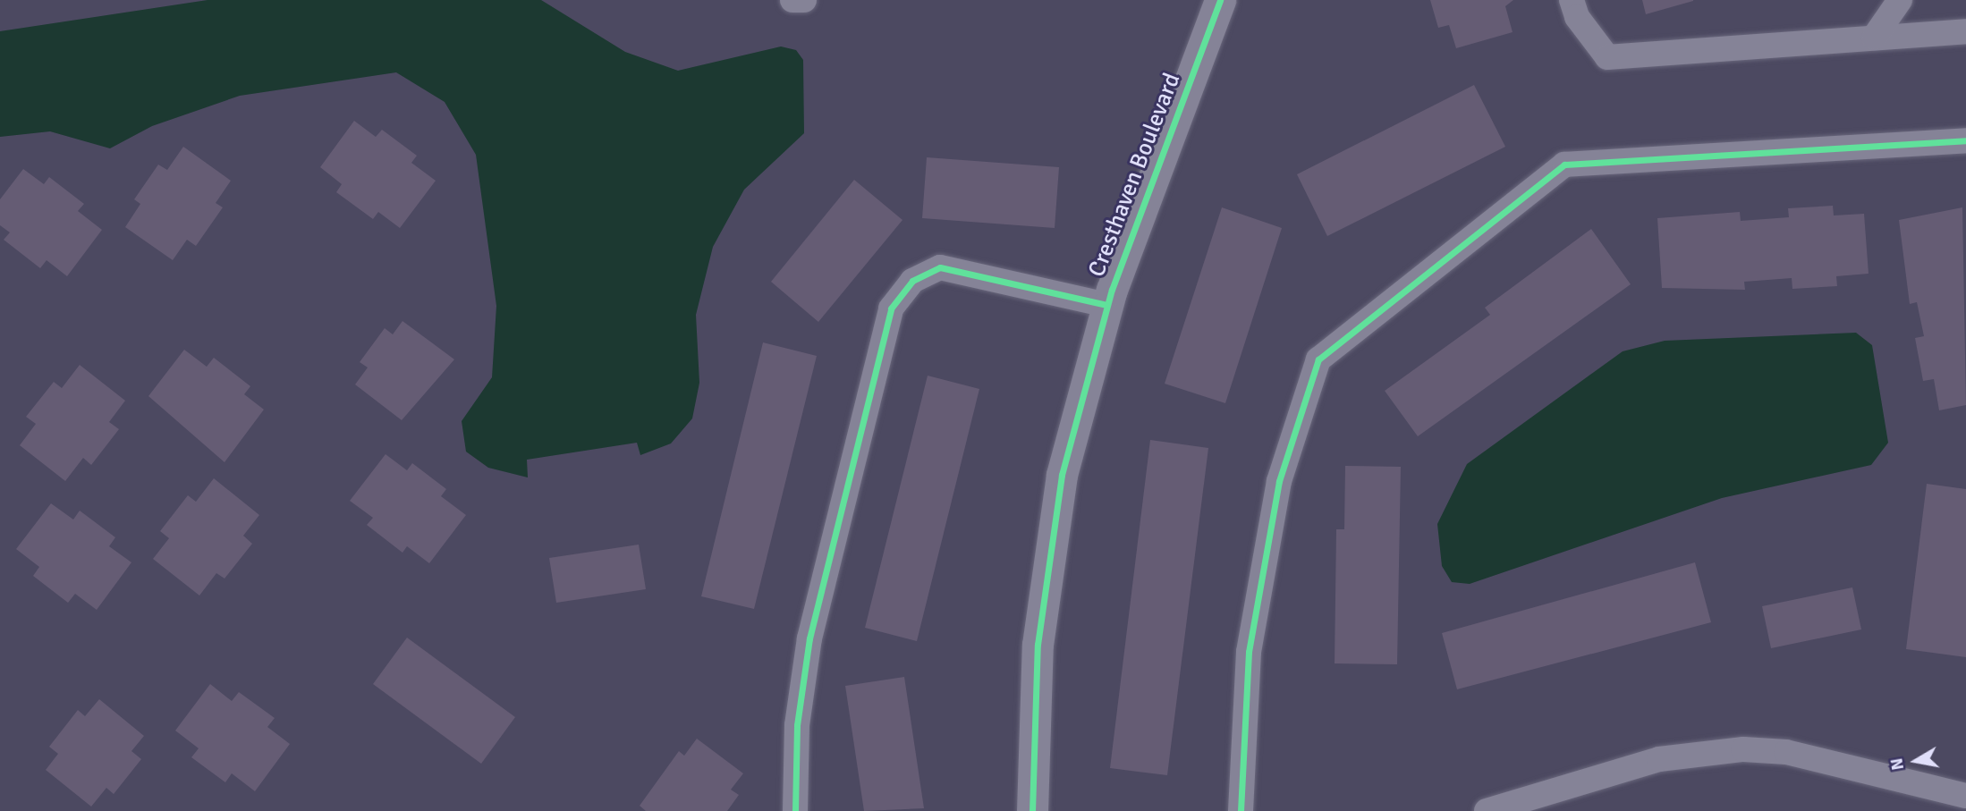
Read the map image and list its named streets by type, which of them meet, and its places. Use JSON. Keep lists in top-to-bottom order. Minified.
{"streets":{"street":["Cresthaven Boulevard"]},"north":"left"}
